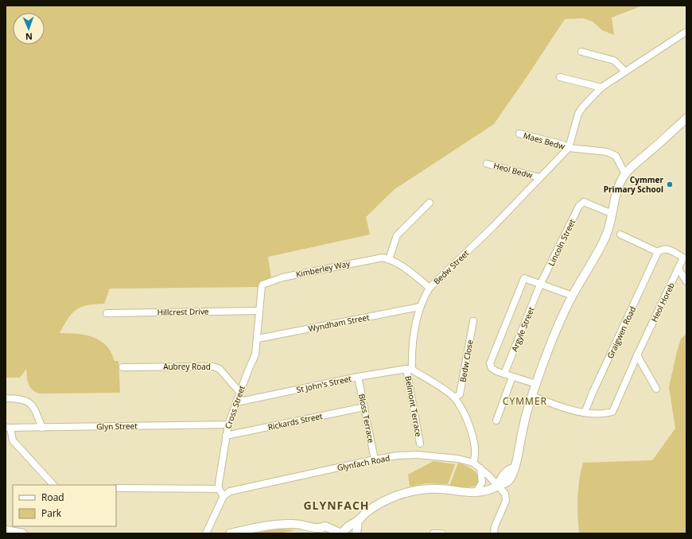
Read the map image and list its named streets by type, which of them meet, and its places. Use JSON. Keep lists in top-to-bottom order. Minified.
{"streets":{"street":["Maes Bedw","Heol Bedw","Lincoln Street","Bedw Street","Kimberley Way","Heol Horeb","Hillcrest Drive","Wyndham Street","Argyle Street","Graigwen Road","Bedw Close","Aubrey Road","St John's Street","Belmont Terrace","Cross Street","Bloss Terrace","Rickards Street","Glyn Street","Glynfach Road"]},"crossings":[["Maes Bedw","Bedw Street"],["Heol Bedw","Bedw Street"],["Lincoln Street","Argyle Street"],["Bedw Street","Kimberley Way"],["Bedw Street","Wyndham Street"],["Bedw Street","St John's Street"],["Bedw Street","Belmont Terrace"],["Kimberley Way","Hillcrest Drive"],["Kimberley Way","Wyndham Street"],["Kimberley Way","Cross Street"],["Heol Horeb","Graigwen Road"],["Wyndham Street","Cross Street"],["Aubrey Road","Cross Street"],["St John's Street","Belmont Terrace"],["St John's Street","Cross Street"],["St John's Street","Bloss Terrace"],["Cross Street","Rickards Street"],["Cross Street","Glyn Street"],["Bloss Terrace","Rickards Street"],["Bloss Terrace","Glynfach Road"]],"districts":["CYMMER","GLYNFACH"],"places":["Cymmer Primary School"],"legend":["Road","Park"],"north":"bottom"}
